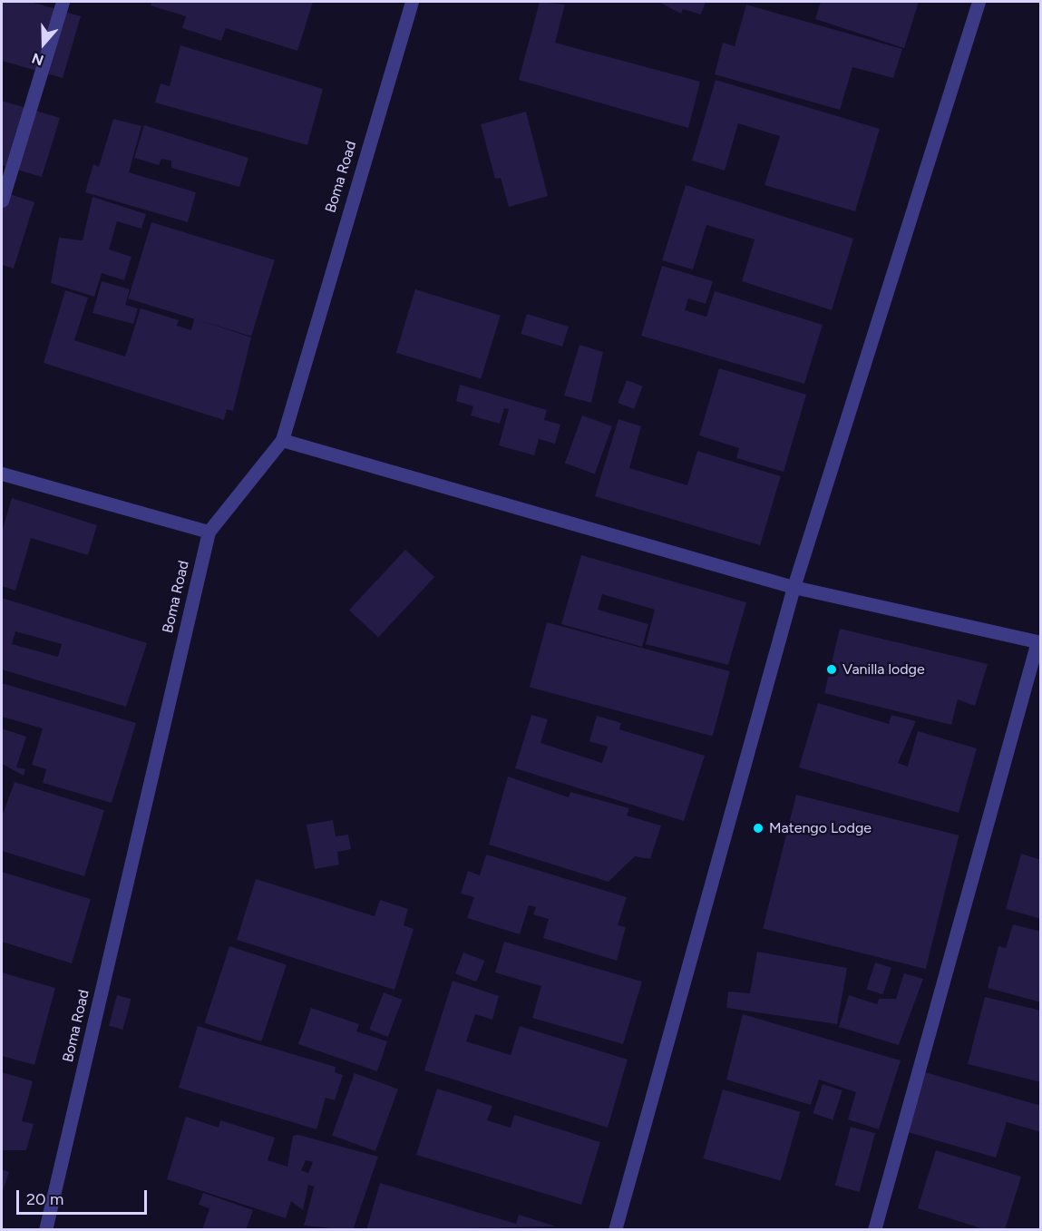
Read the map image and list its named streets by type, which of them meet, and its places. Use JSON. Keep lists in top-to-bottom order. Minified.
{"streets":{"street":["Boma Road"]},"places":["Vanilla lodge","Matengo Lodge"],"scale_bar":"20 m","north":"bottom"}
